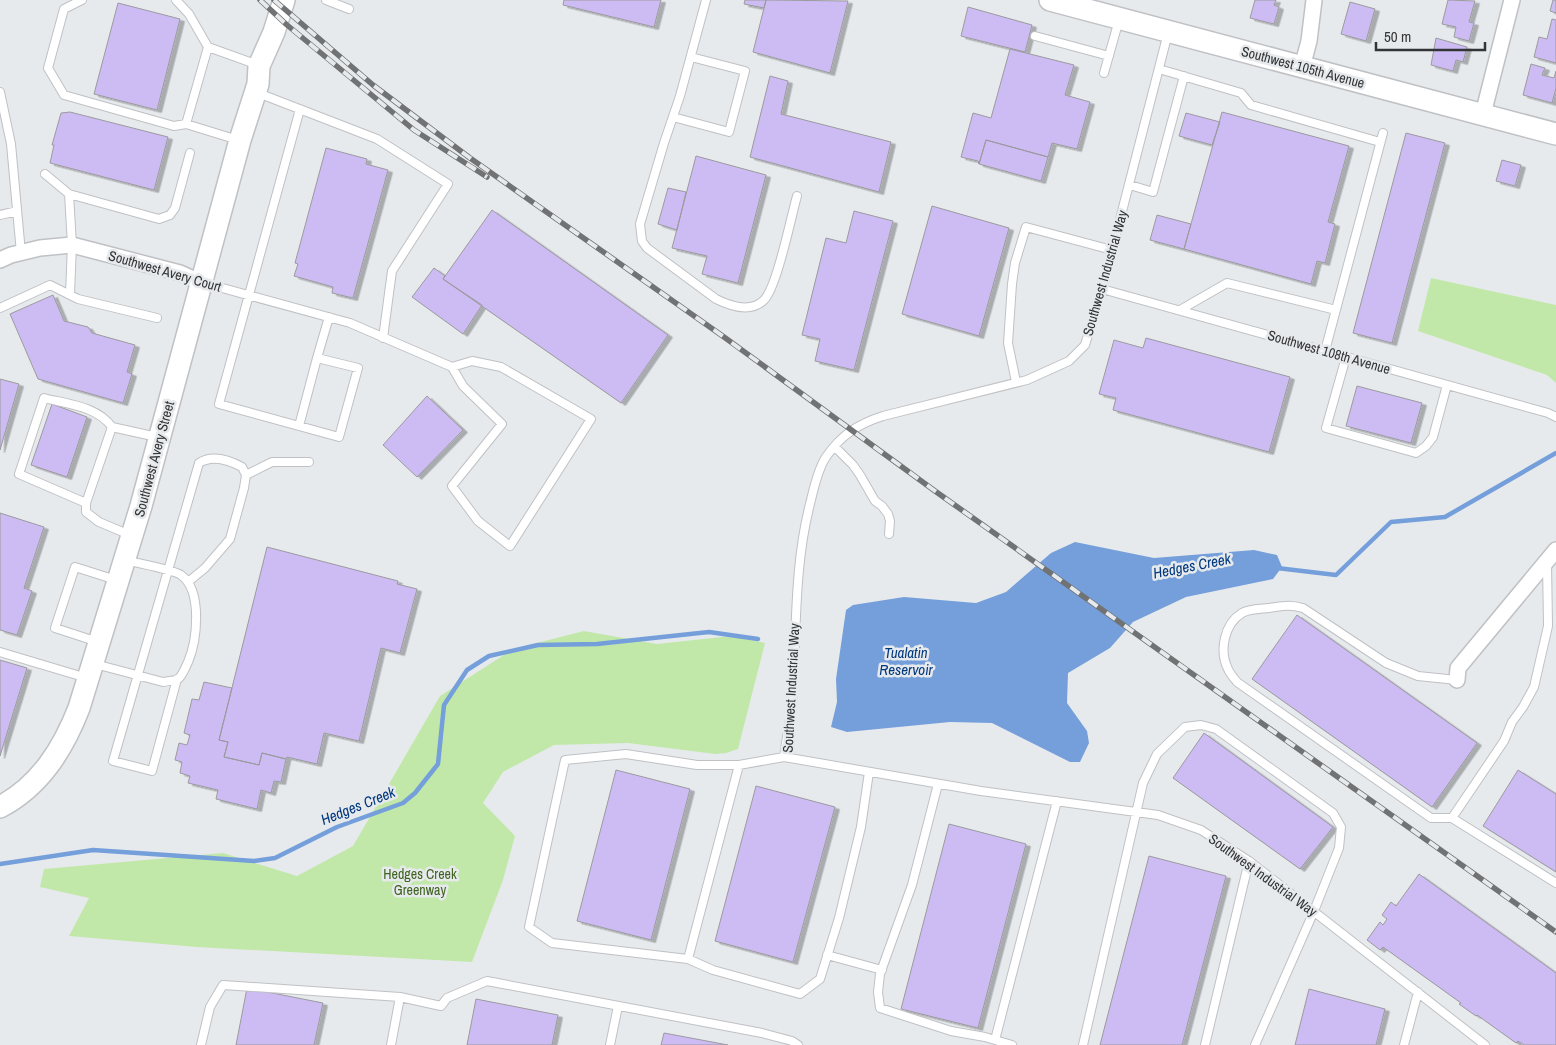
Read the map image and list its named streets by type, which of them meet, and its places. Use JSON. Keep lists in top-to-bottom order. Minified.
{"streets":{"main road":["Southwest 105th Avenue","Southwest Avery Street"],"street":["Southwest Avery Court"],"lane":["Southwest Industrial Way","Southwest 108th Avenue"]},"crossings":[["Southwest 105th Avenue","Southwest Industrial Way"],["Southwest Avery Court","Southwest Avery Street"],["Southwest Industrial Way","Southwest 108th Avenue"]],"water":["Hedges Creek","Tualatin Reservoir"],"parks":["Hedges Creek Greenway"],"scale_bar":"50 m"}
